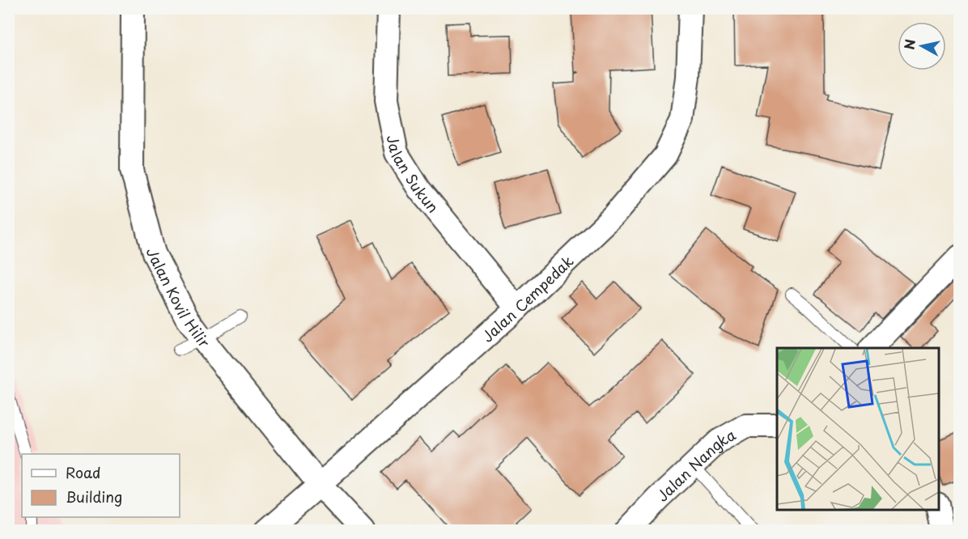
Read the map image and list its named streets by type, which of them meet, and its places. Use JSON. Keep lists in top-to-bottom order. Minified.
{"streets":{"street":["Jalan Sukun","Jalan Kovil Hilir","Jalan Cempedak","Jalan Nangka"]},"crossings":[["Jalan Sukun","Jalan Cempedak"],["Jalan Kovil Hilir","Jalan Cempedak"]],"legend":["Road","Building"],"north":"left"}
